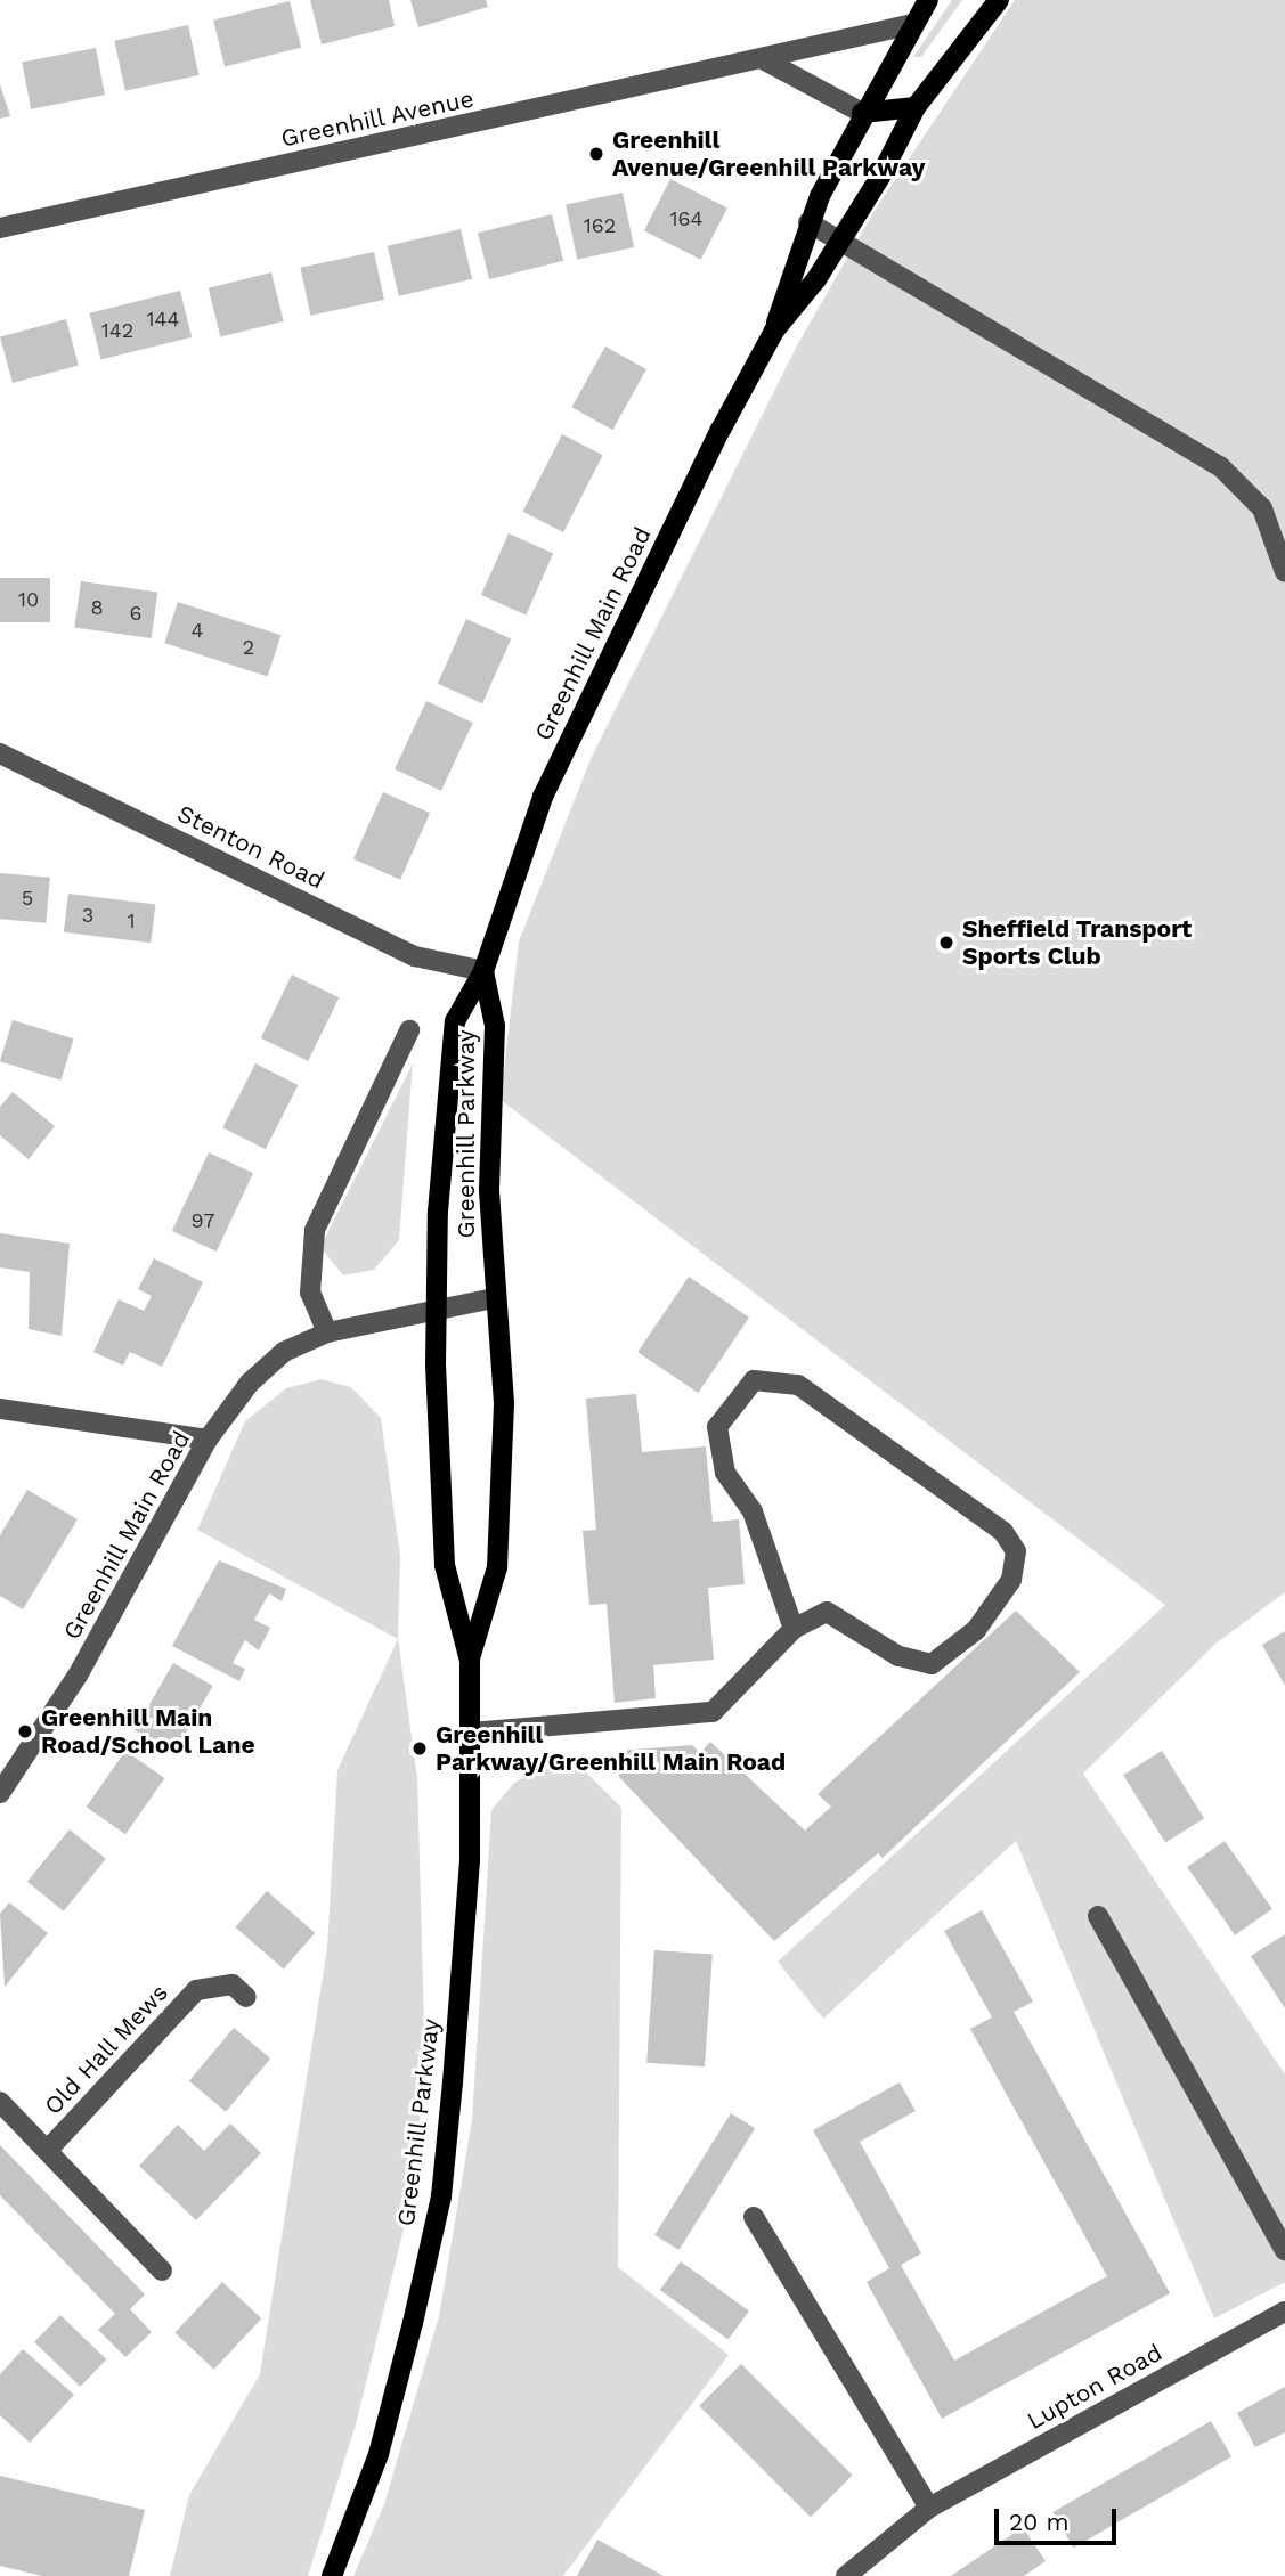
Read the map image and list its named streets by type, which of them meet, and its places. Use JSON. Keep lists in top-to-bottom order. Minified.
{"streets":{"main road":["Greenhill Main Road","Greenhill Parkway"],"street":["Greenhill Avenue","Stenton Road","Old Hall Mews","Lupton Road"]},"crossings":[["Greenhill Avenue","Greenhill Main Road"],["Greenhill Main Road","Stenton Road"],["Greenhill Main Road","Greenhill Parkway"],["Stenton Road","Greenhill Parkway"]],"places":["Greenhill Avenue/Greenhill Parkway","Sheffield Transport Sports Club","Greenhill Main Road/School Lane","Greenhill Parkway/Greenhill Main Road"],"house_numbers":["164","162","144","142","10","8","6","4","2","5","3","1","97"],"scale_bar":"20 m"}
